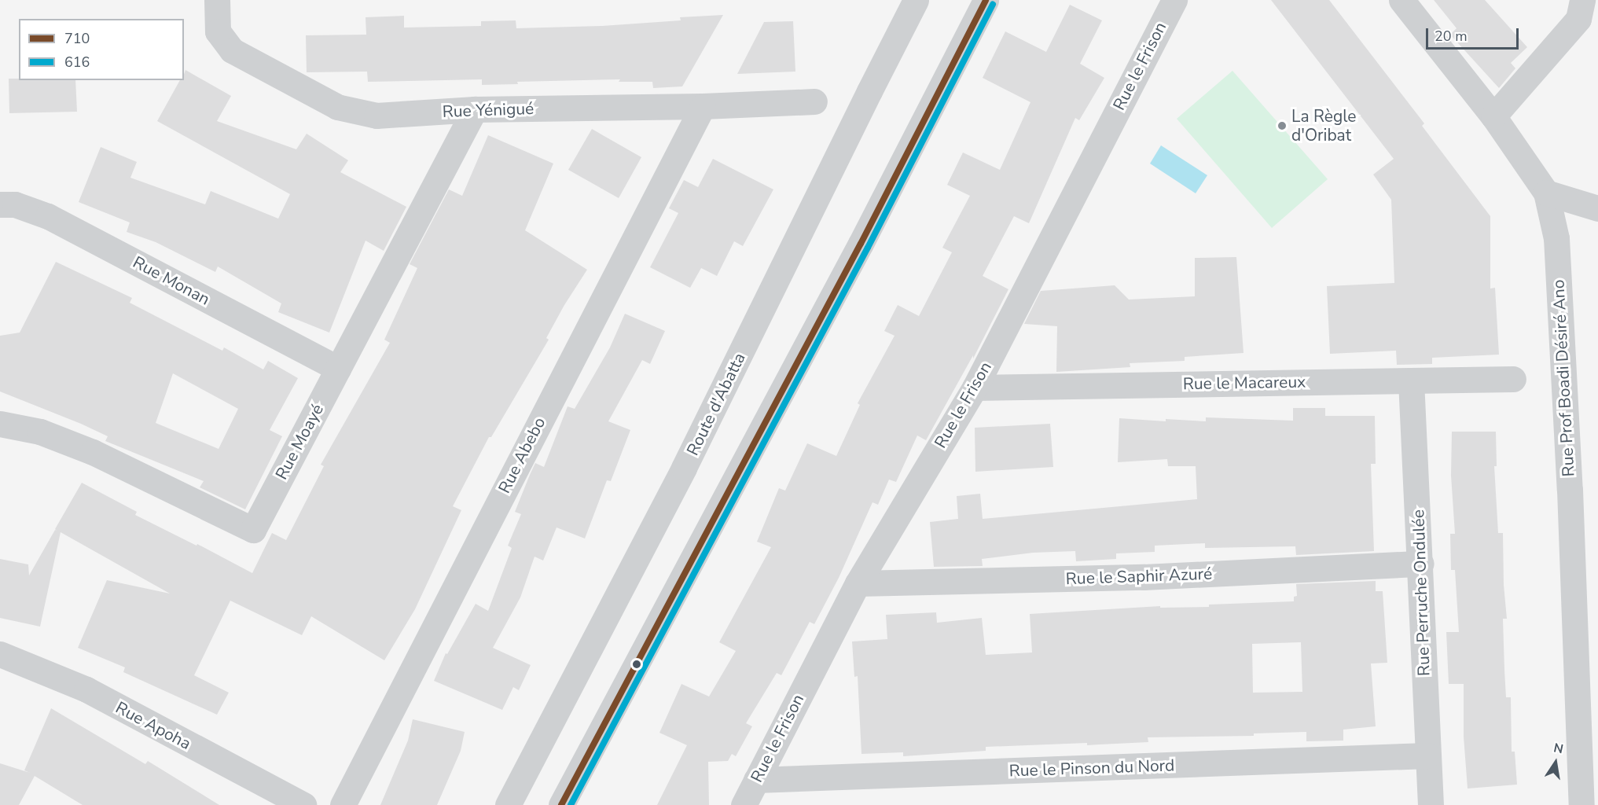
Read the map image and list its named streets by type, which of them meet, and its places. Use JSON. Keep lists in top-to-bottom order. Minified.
{"streets":{"street":["Rue le Frison","Rue Yénigué","Rue Monan","Rue Prof Boadi Désiré Ano","Rue le Macareux","Route d'Abatta","Rue Moayé","Rue Abebo","Rue le Saphir Azuré","Rue Perruche Ondulée","Rue Apoha","Rue le Pinson du Nord"]},"crossings":[["Rue le Frison","Rue le Macareux"],["Rue le Frison","Rue le Saphir Azuré"],["Rue le Frison","Rue le Pinson du Nord"],["Rue Yénigué","Rue Moayé"],["Rue Yénigué","Rue Abebo"],["Rue Monan","Rue Moayé"],["Rue le Macareux","Rue Perruche Ondulée"],["Rue le Saphir Azuré","Rue Perruche Ondulée"],["Rue Perruche Ondulée","Rue le Pinson du Nord"]],"places":["La Règle d'Oribat"],"lines":["transit line 710","transit line 616"],"legend":["710","616"],"scale_bar":"20 m","north":"top"}
